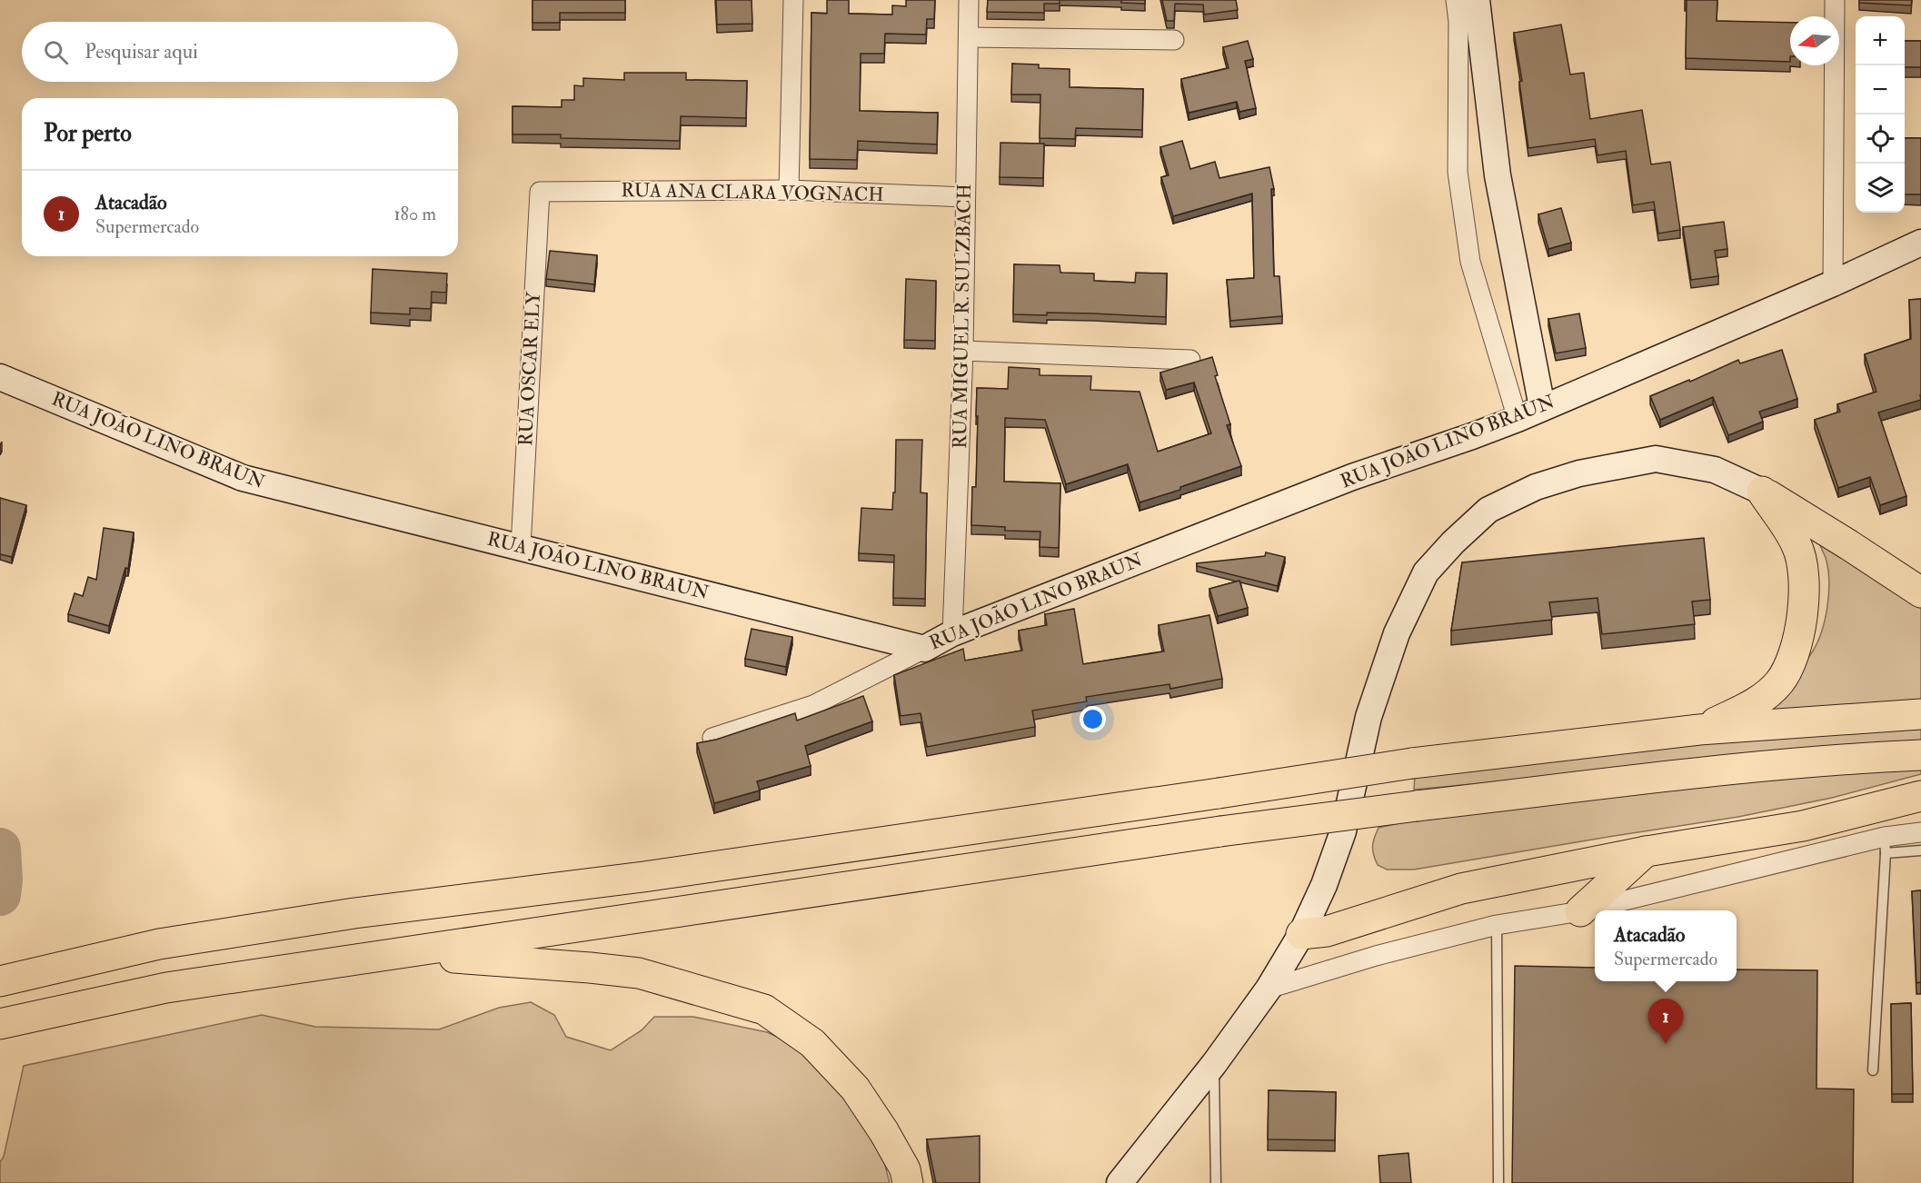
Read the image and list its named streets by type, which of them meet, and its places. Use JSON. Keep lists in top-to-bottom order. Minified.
{"streets":{"street":["RUA ANA CLARA VOGNACH","RUA MIGUEL R. SULZBACH","RUA OSCAR ELY","RUA JOÃO LINO BRAUN"]},"crossings":[["RUA ANA CLARA VOGNACH","RUA MIGUEL R. SULZBACH"],["RUA ANA CLARA VOGNACH","RUA OSCAR ELY"],["RUA MIGUEL R. SULZBACH","RUA JOÃO LINO BRAUN"],["RUA OSCAR ELY","RUA JOÃO LINO BRAUN"]],"north":"left","page":{"map_buttons":["+","−"],"search":"Pesquisar aqui","heading":"Por perto","list":[{"mark":"1","name":"Atacadão","note":"Supermercado","value":"180 m"}],"popup":["Atacadão","Supermercado"],"pins":"1"}}
